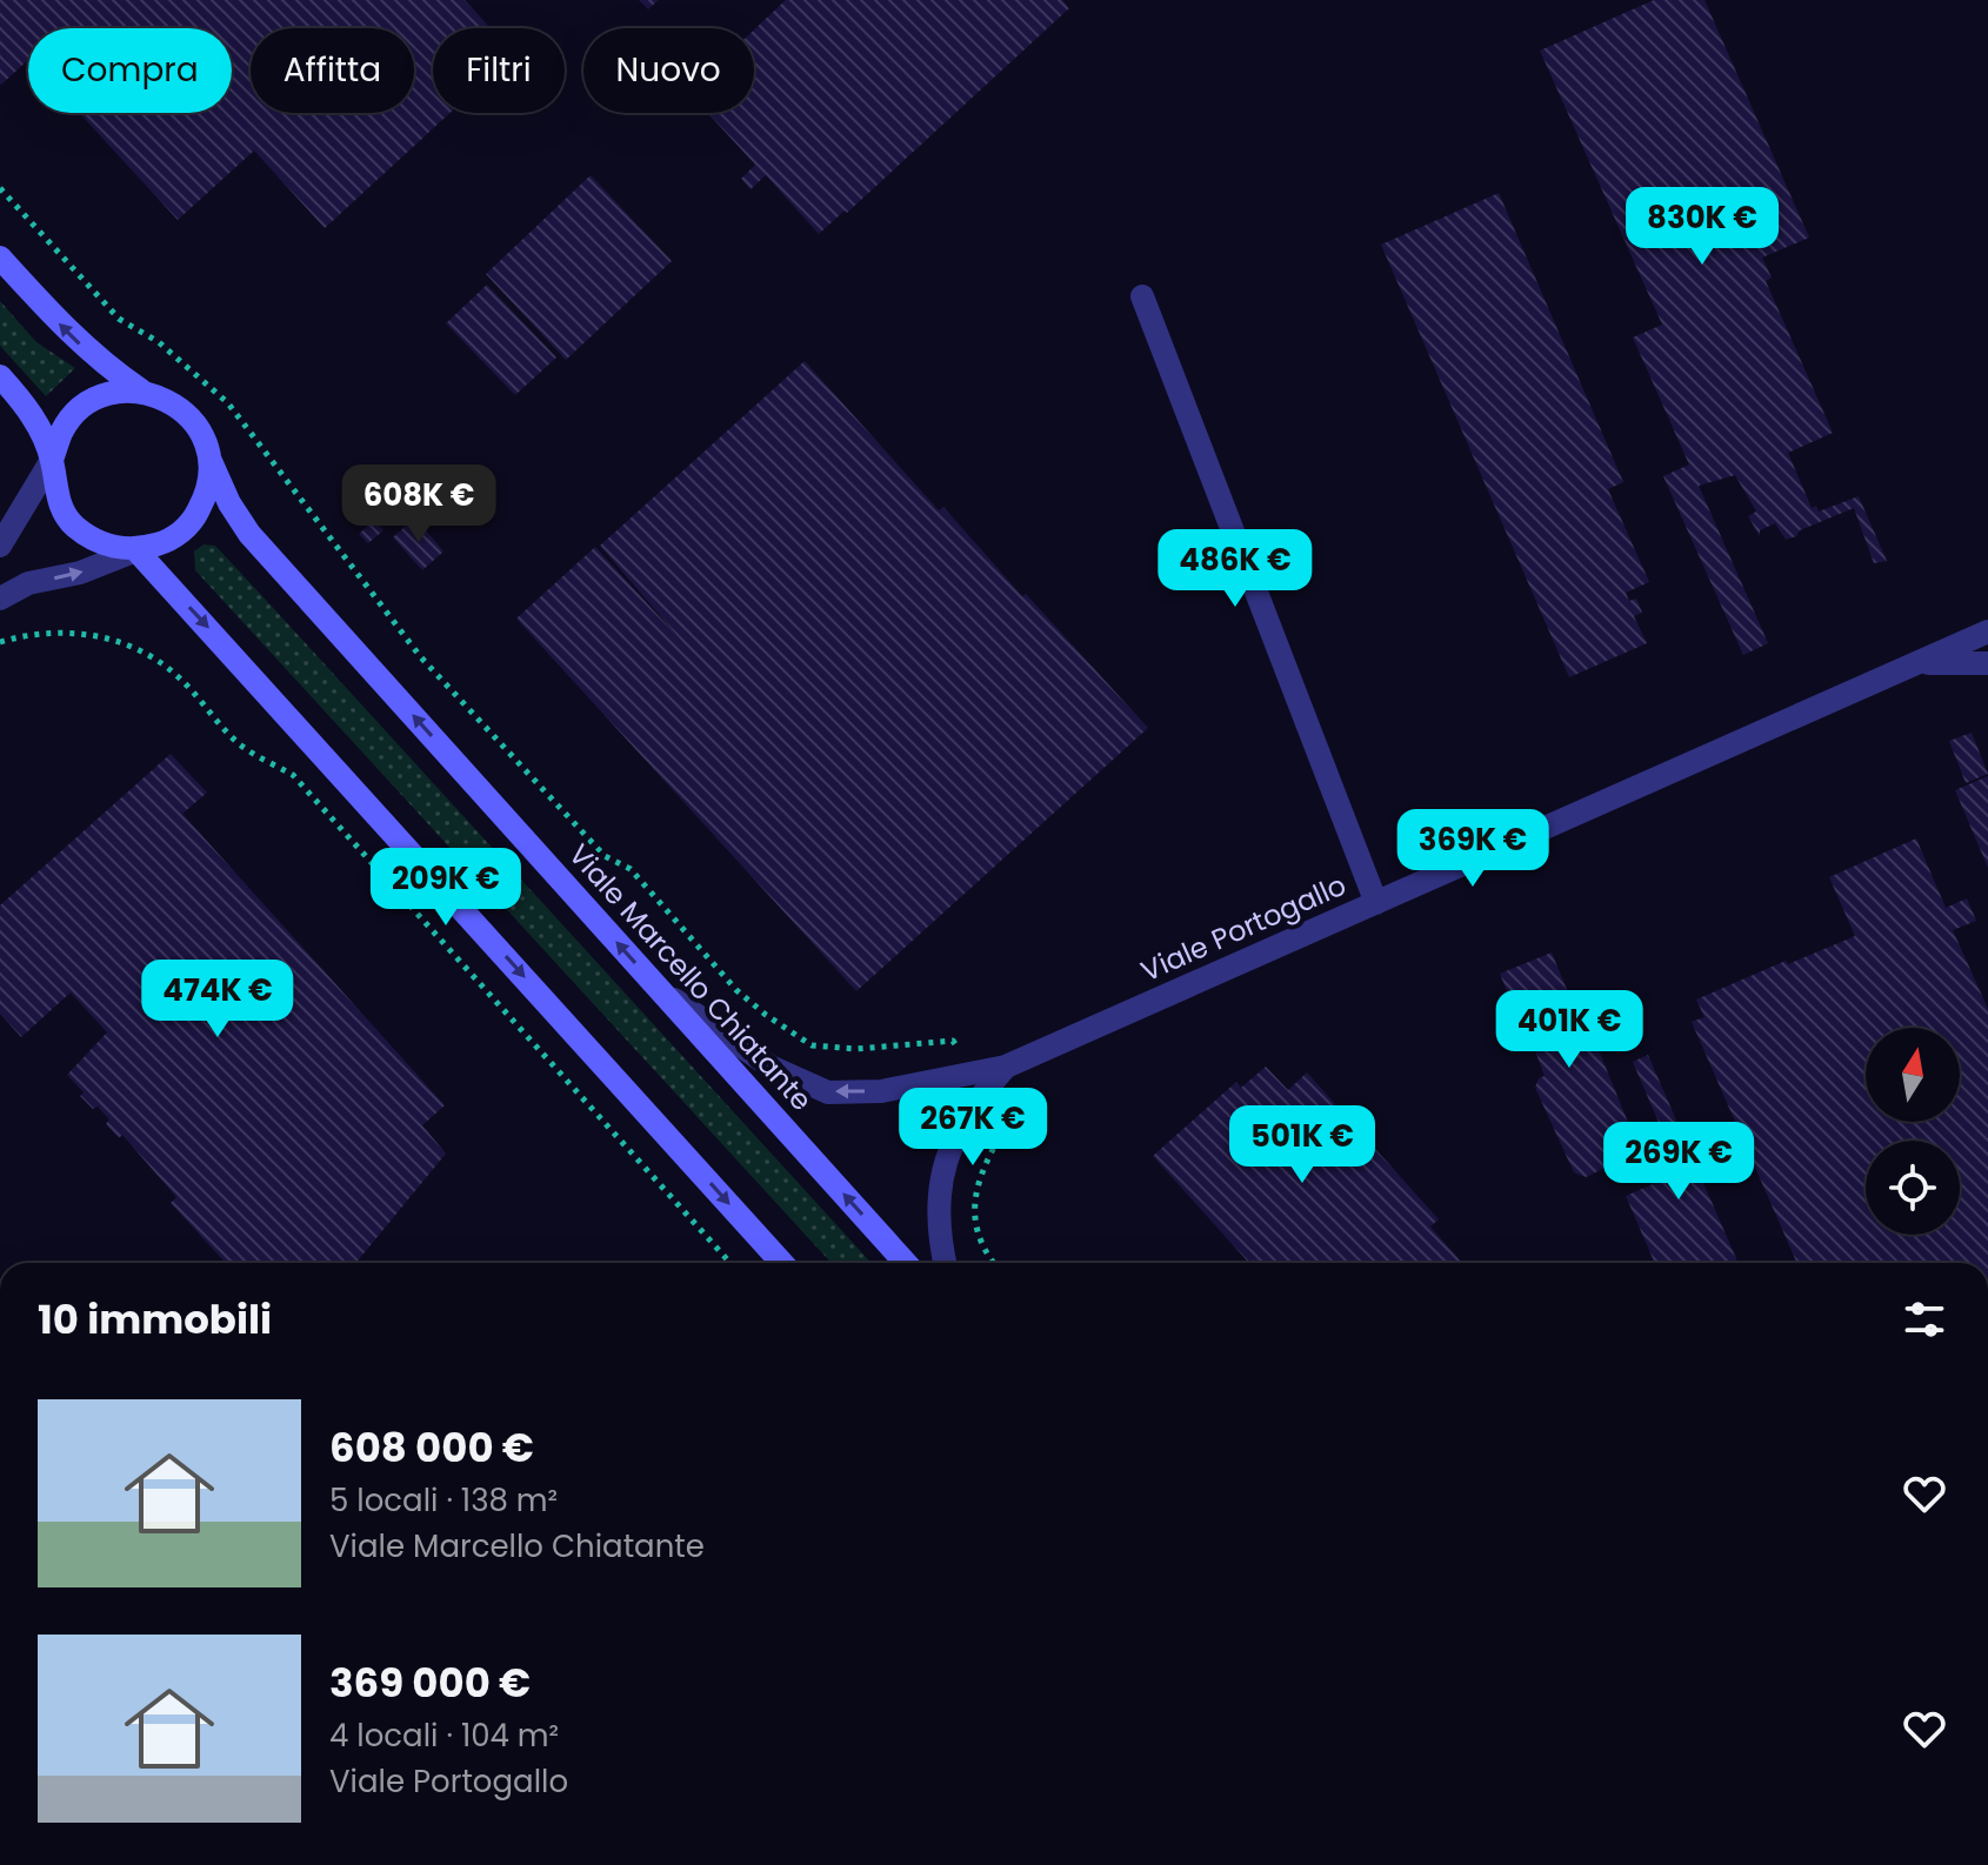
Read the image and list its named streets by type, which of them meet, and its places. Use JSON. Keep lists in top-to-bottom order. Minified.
{"streets":{"street":["Viale Portogallo","Viale Marcello Chiatante"]},"north":"top","page":{"chip":["Compra","Affitta","Filtri","Nuovo"],"price":["830K €","608K €","486K €","369K €","209K €","474K €","401K €","267K €","501K €","269K €"],"heading":"10 immobili","list":[{"name":"608 000 €","note":"5 locali · 138 m² · Viale Marcello Chiatante"},{"name":"369 000 €","note":"4 locali · 104 m² · Viale Portogallo"}]}}
